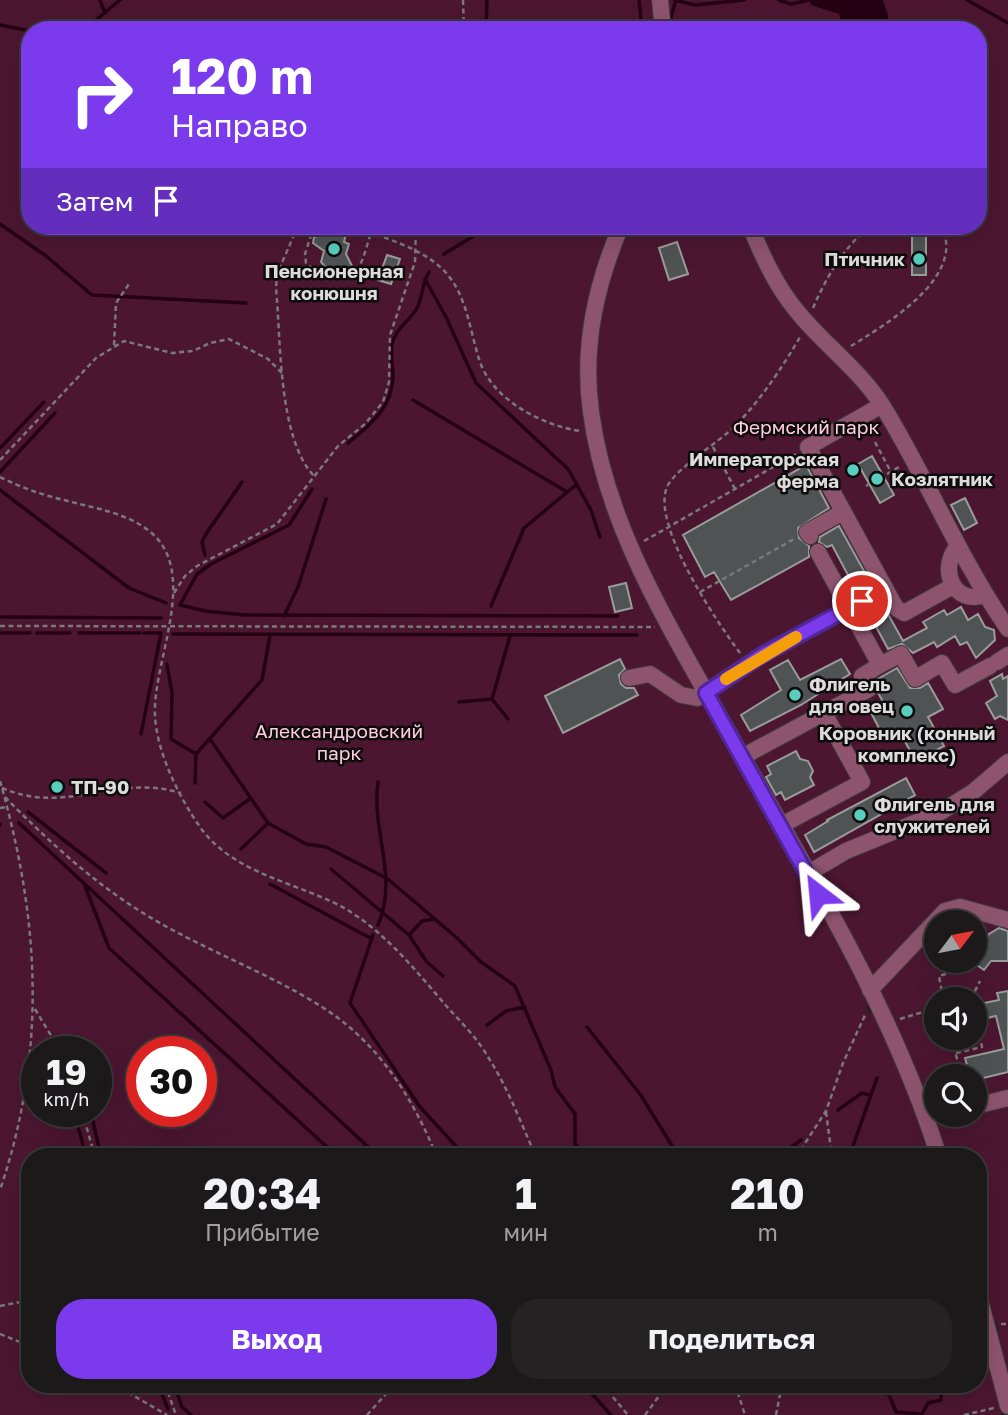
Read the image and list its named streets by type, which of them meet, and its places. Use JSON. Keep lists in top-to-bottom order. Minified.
{"parks":["Фермский парк","Александровский парк"],"places":["Пенсионерная конюшня","Птичник","Императорская ферма","Козлятник","Флигель для овец","Коровник (конный комплекс)","ТП-90","Флигель для служителей"],"north":"top right","page":{"turn":["120 m","Направо"],"then":"Затем","speed":"19 km/h","limit":"30","eta":["20:34","Прибытие","1","мин","210","m"],"buttons":["Выход","Поделиться"]}}
